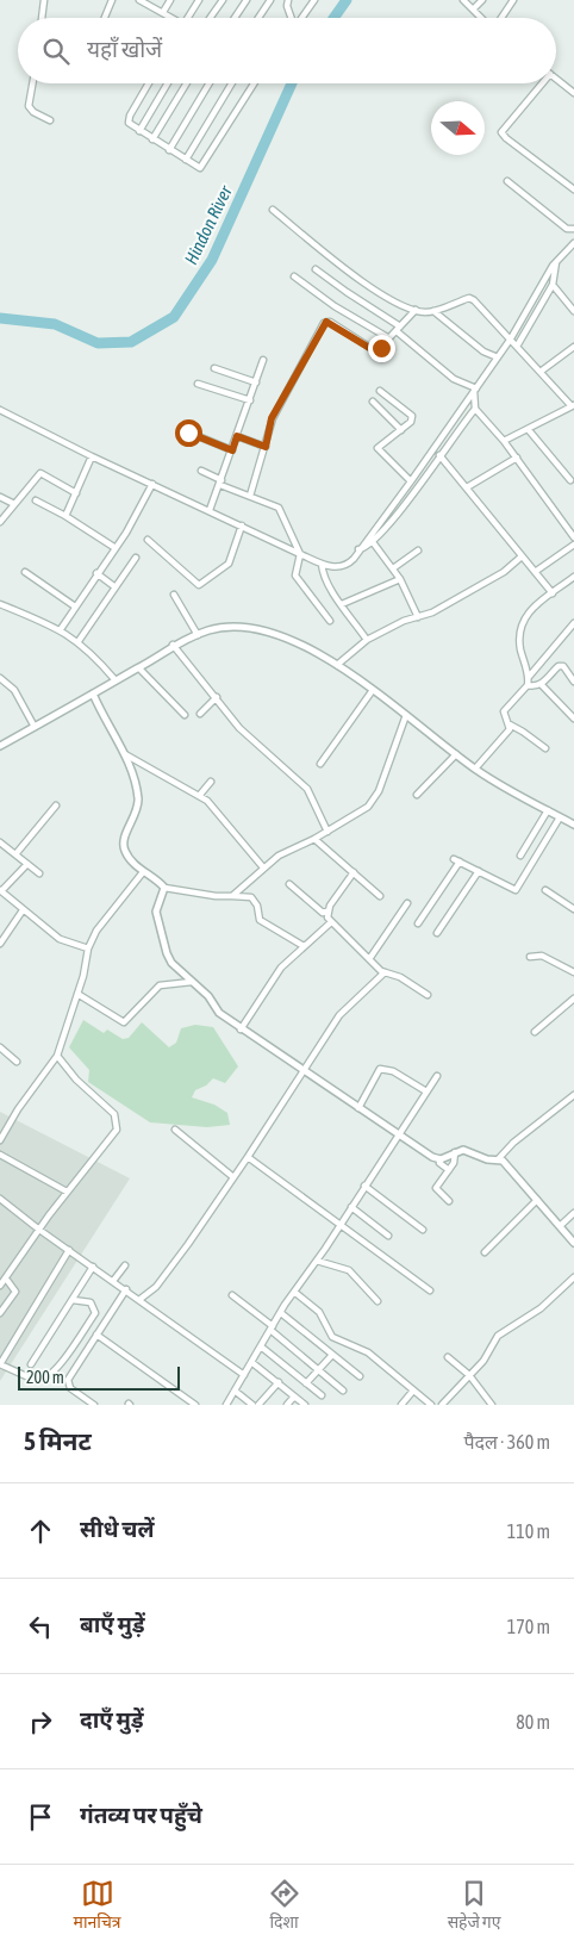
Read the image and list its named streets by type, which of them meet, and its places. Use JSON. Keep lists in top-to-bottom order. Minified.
{"water":["Hindon River"],"scale_bar":"200 m","north":"right","page":{"search":"यहाँ खोजें","scale":"200 m","heading":["5 मिनट","पैदल · 360 m"],"list":[["सीधे चलें","110 m"],["बाएँ मुड़ें","170 m"],["दाएँ मुड़ें","80 m"],"गंतव्य पर पहुँचे"],"nav":["मानचित्र","दिशा","सहेजे गए"]}}
